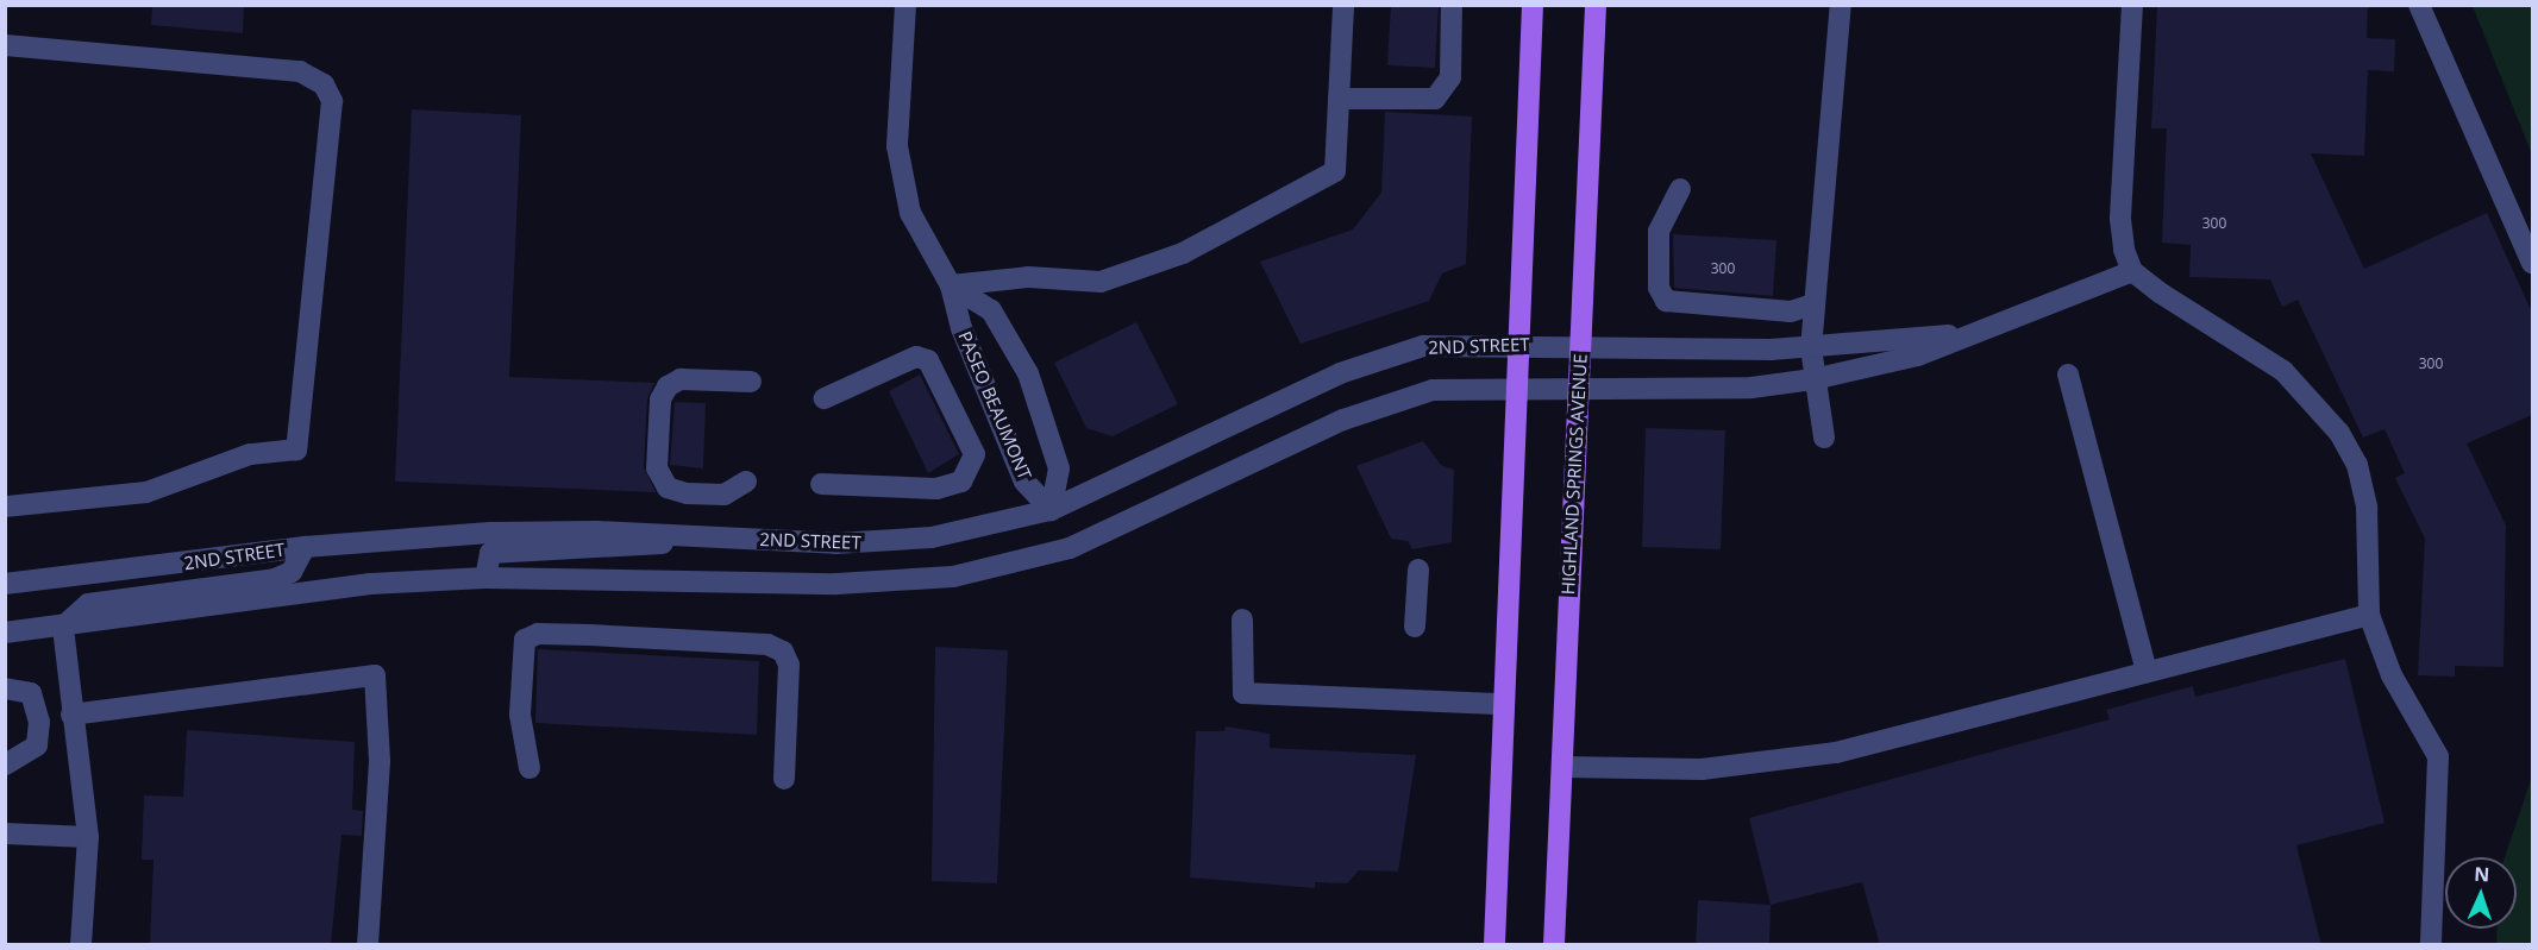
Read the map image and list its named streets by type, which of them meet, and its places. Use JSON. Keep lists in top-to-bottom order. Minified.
{"streets":{"main road":["HIGHLAND SPRINGS AVENUE"],"street":["2ND STREET","PASEO BEAUMONT"]},"crossings":[["2ND STREET","PASEO BEAUMONT"],["2ND STREET","HIGHLAND SPRINGS AVENUE"]],"house_numbers":["300","300","300"],"north":"top"}
